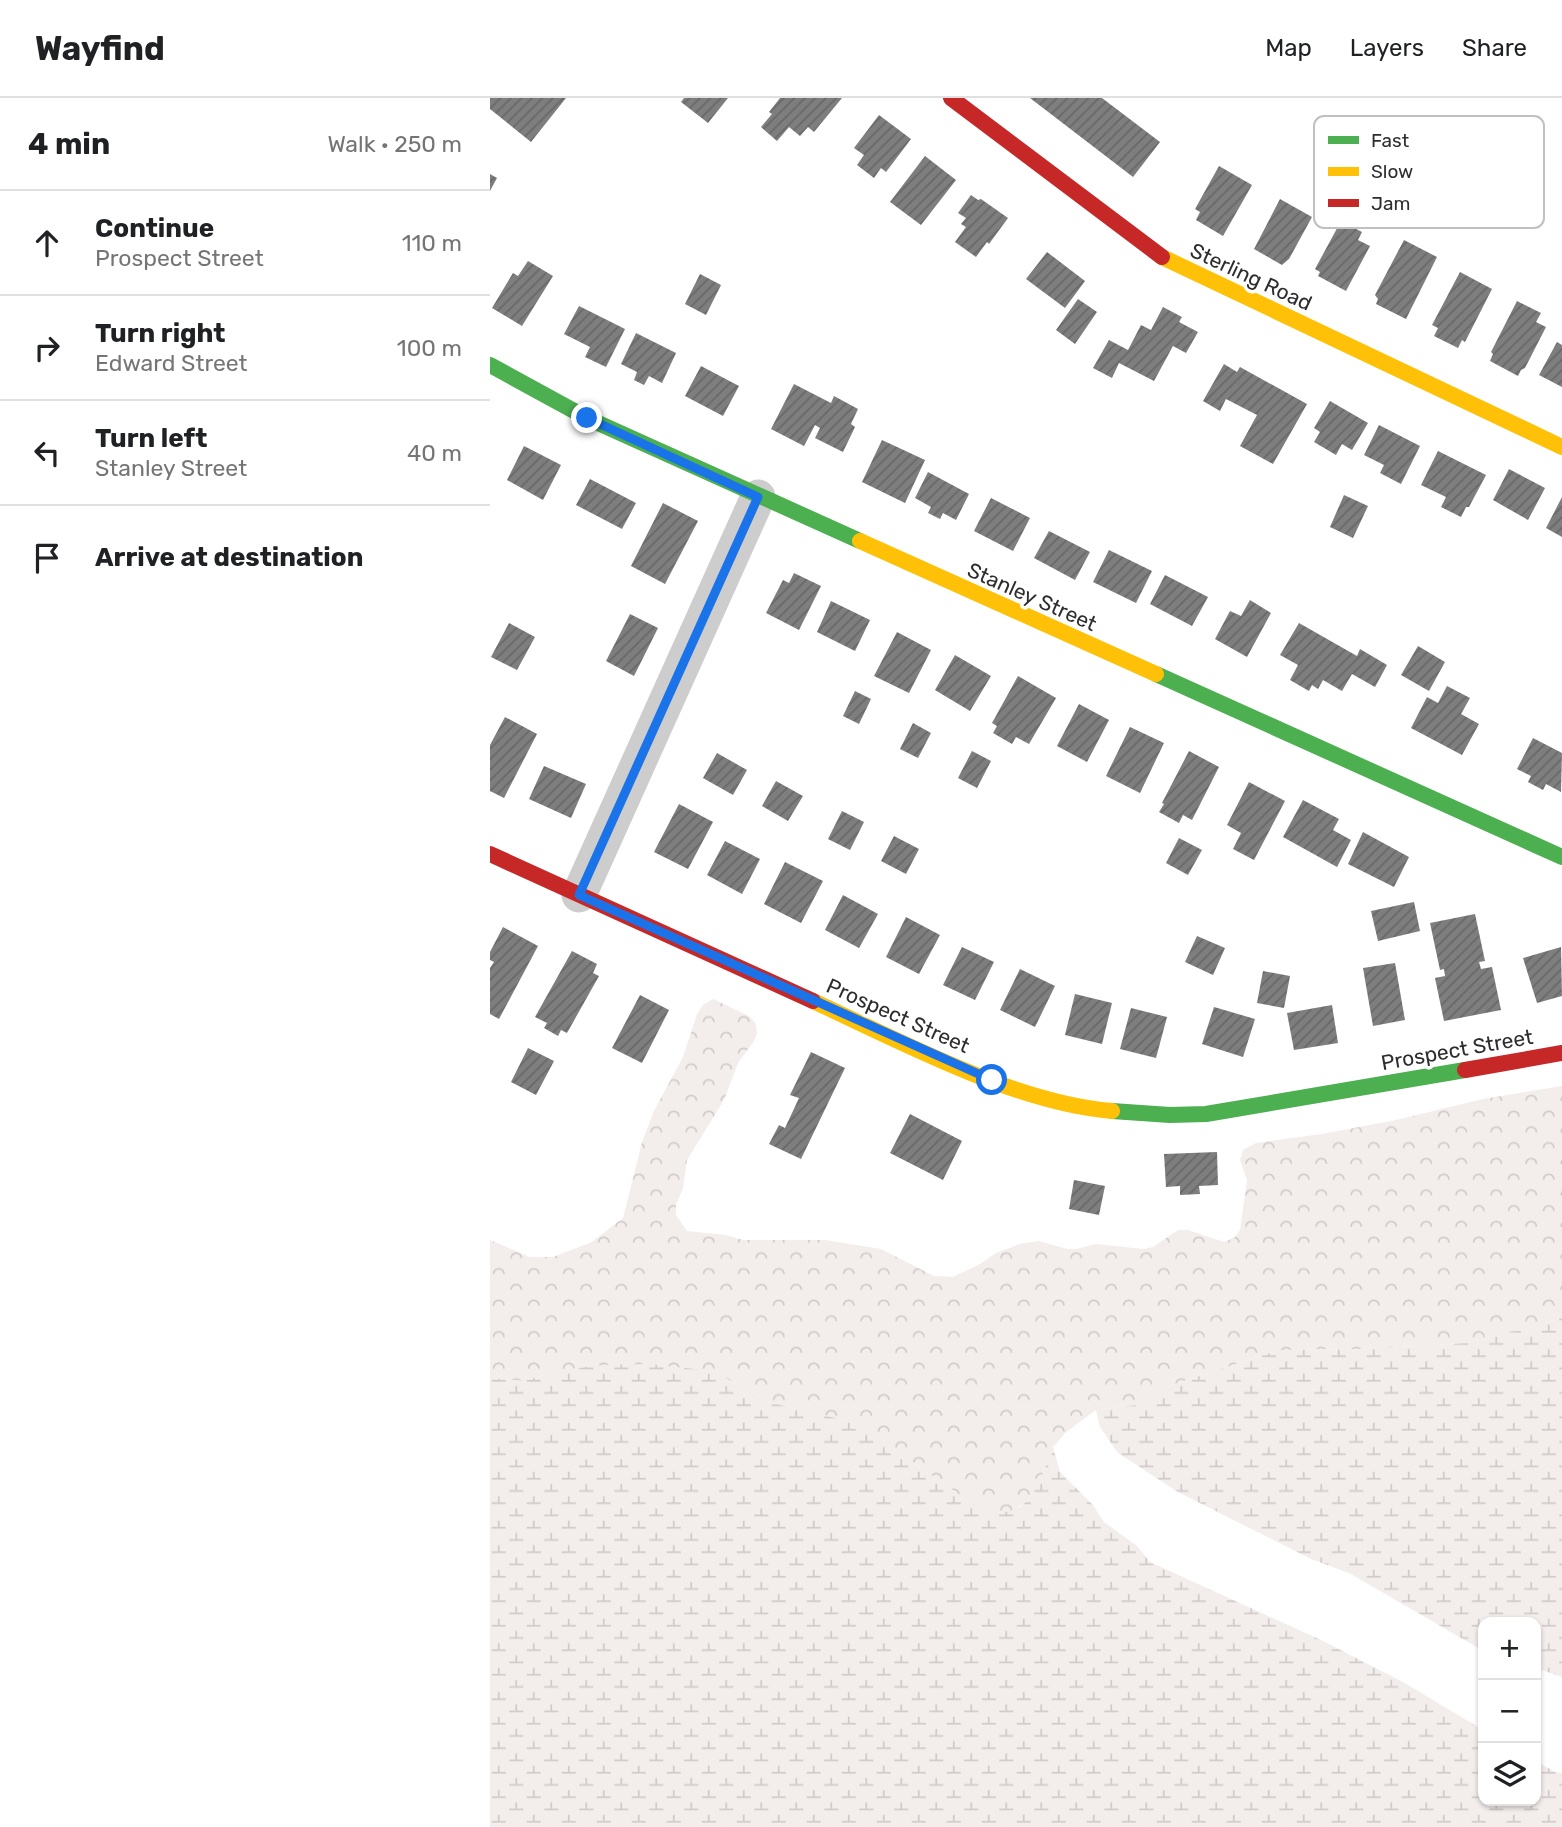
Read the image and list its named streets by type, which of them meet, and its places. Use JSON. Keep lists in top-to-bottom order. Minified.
{"streets":{"street":["Sterling Road","Stanley Street","Prospect Street"]},"legend":["Fast","Slow","Jam"],"page":{"header":"Wayfind","nav":["Map","Layers","Share"],"heading":["4 min","Walk · 250 m"],"list":[["Continue","Prospect Street","110 m"],["Turn right","Edward Street","100 m"],["Turn left","Stanley Street","40 m"],"Arrive at destination"],"map_buttons":["+","−"]}}
